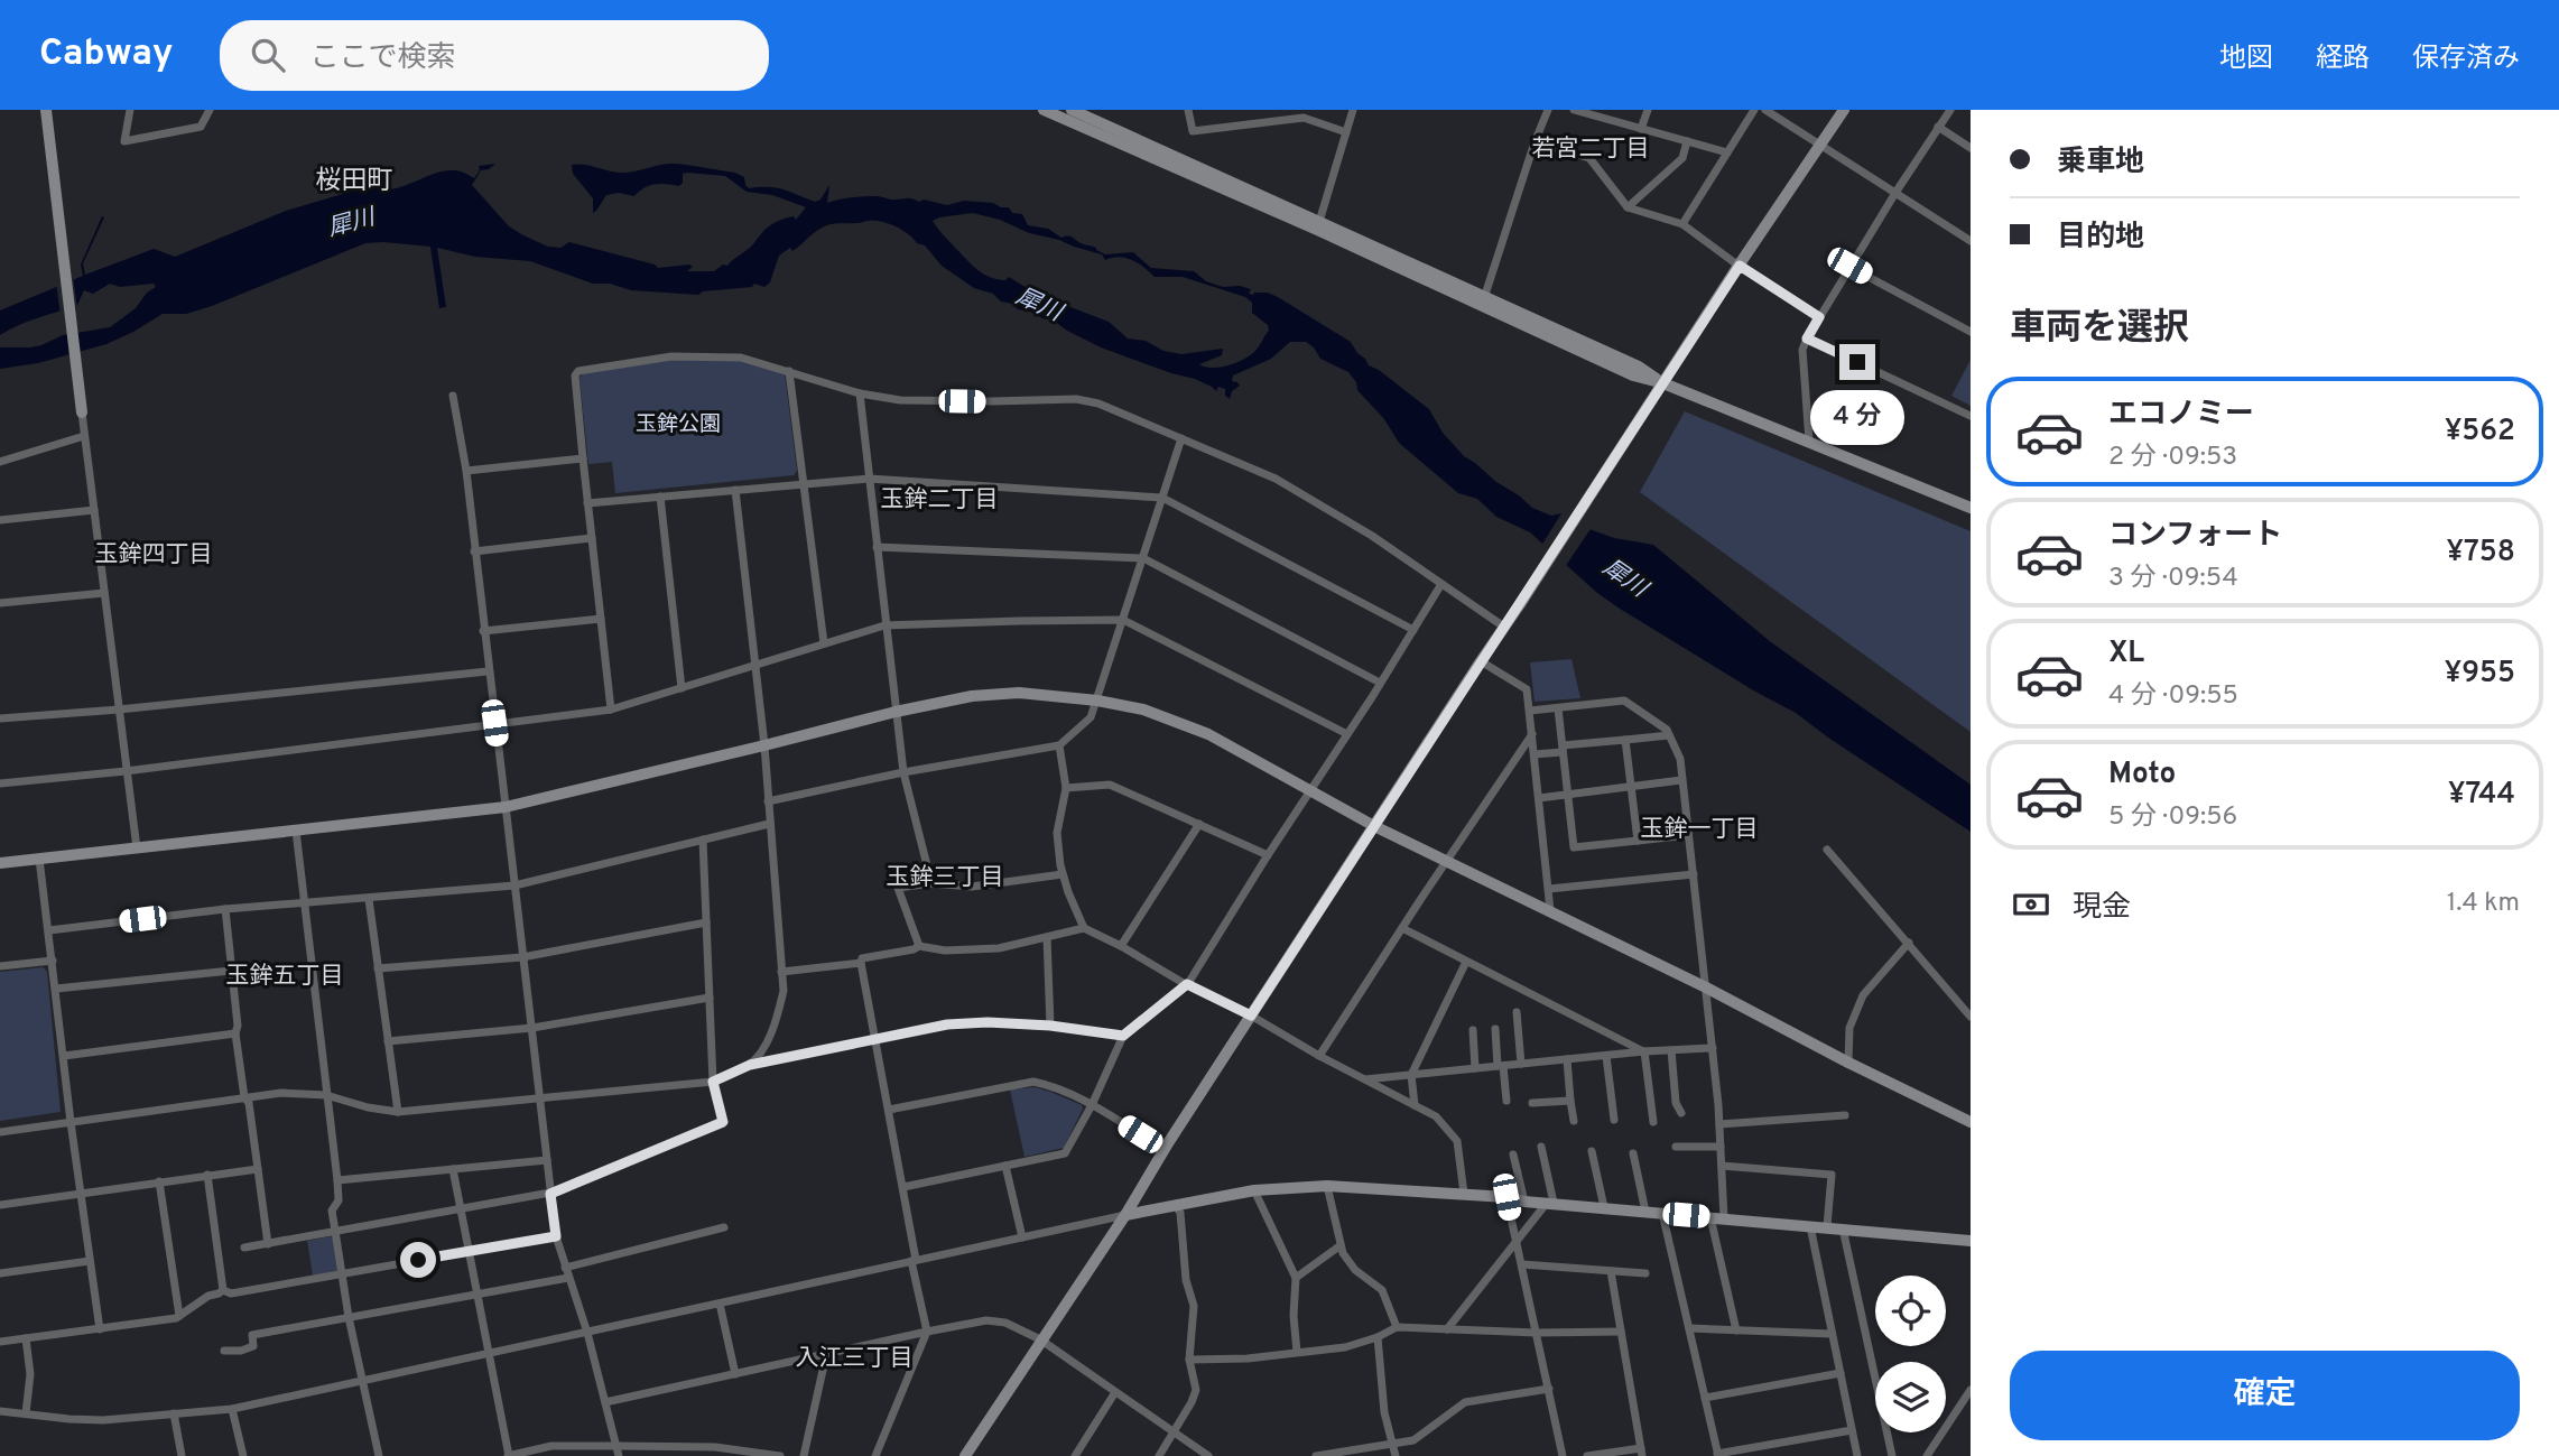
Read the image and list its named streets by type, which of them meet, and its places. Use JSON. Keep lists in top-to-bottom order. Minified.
{"districts":["若宮二丁目","桜田町","玉鉾二丁目","玉鉾四丁目","玉鉾一丁目","玉鉾三丁目","玉鉾五丁目","入江三丁目"],"water":["犀川"],"parks":["玉鉾公園"],"page":{"header":"Cabway","search":"ここで検索","nav":["地図","経路","保存済み"],"banner":["乗車地","目的地"],"heading":"車両を選択","list":[{"name":"エコノミー","note":"2 分 · 09:53","value":"¥562"},{"name":"コンフォート","note":"3 分 · 09:54","value":"¥758"},{"name":"XL","note":"4 分 · 09:55","value":"¥955"},{"name":"Moto","note":"5 分 · 09:56","value":"¥744"}],"bubble":"4 分","pay":["現金","1.4 km"],"buttons":"確定"}}
